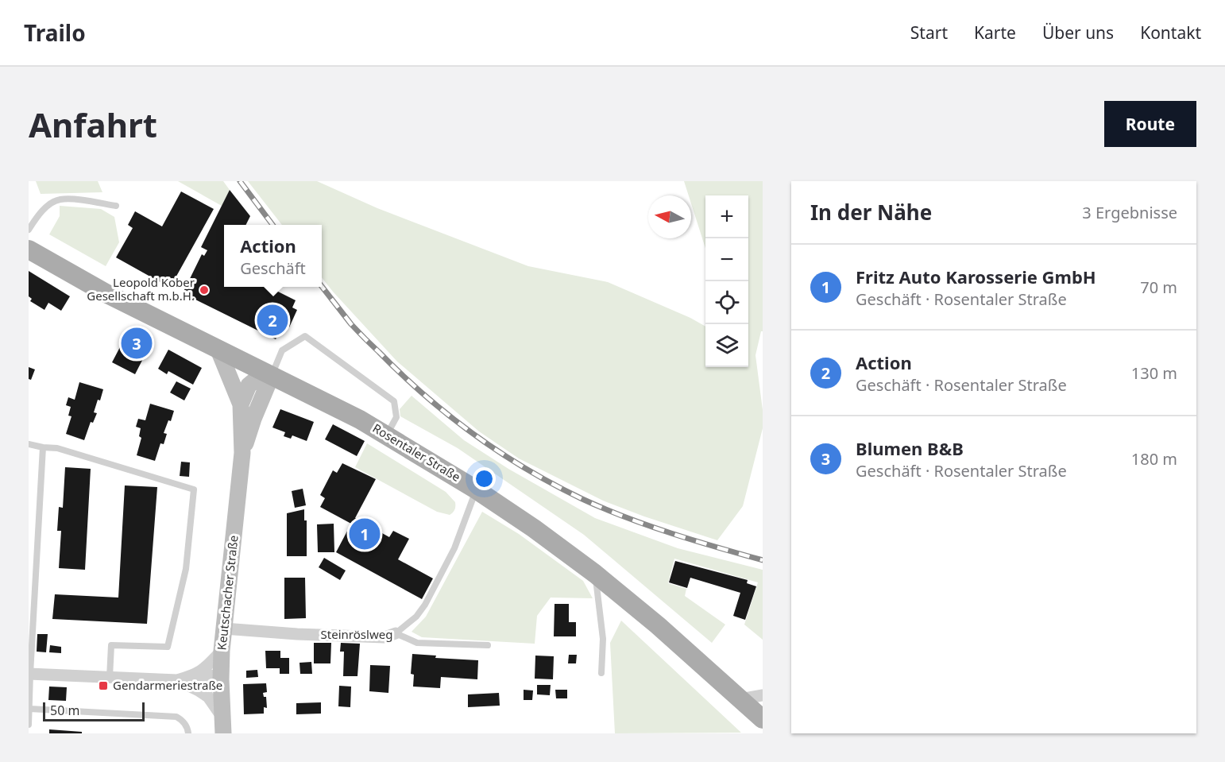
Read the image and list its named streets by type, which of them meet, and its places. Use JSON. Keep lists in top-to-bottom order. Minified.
{"streets":{"main road":["Rosentaler Straße","Keutschacher Straße"],"street":["Steinröslweg"]},"crossings":[["Keutschacher Straße","Steinröslweg"]],"places":{"other":["Leopold Kober Gesellschaft m.b.H."],"transit":["Gendarmeriestraße"]},"scale_bar":"50 m","north":"left","page":{"header":"Trailo","nav":["Start","Karte","Über uns","Kontakt"],"buttons":"Route","title":"Anfahrt","heading":["In der Nähe","3 Ergebnisse"],"map_buttons":["+","−"],"popup":["Action","Geschäft"],"list":[{"mark":"1","name":"Fritz Auto Karosserie GmbH","note":"Geschäft · Rosentaler Straße","value":"70 m"},{"mark":"2","name":"Action","note":"Geschäft · Rosentaler Straße","value":"130 m"},{"mark":"3","name":"Blumen B&B","note":"Geschäft · Rosentaler Straße","value":"180 m"}],"pins":["2","3","1"],"scale":"50 m"}}
